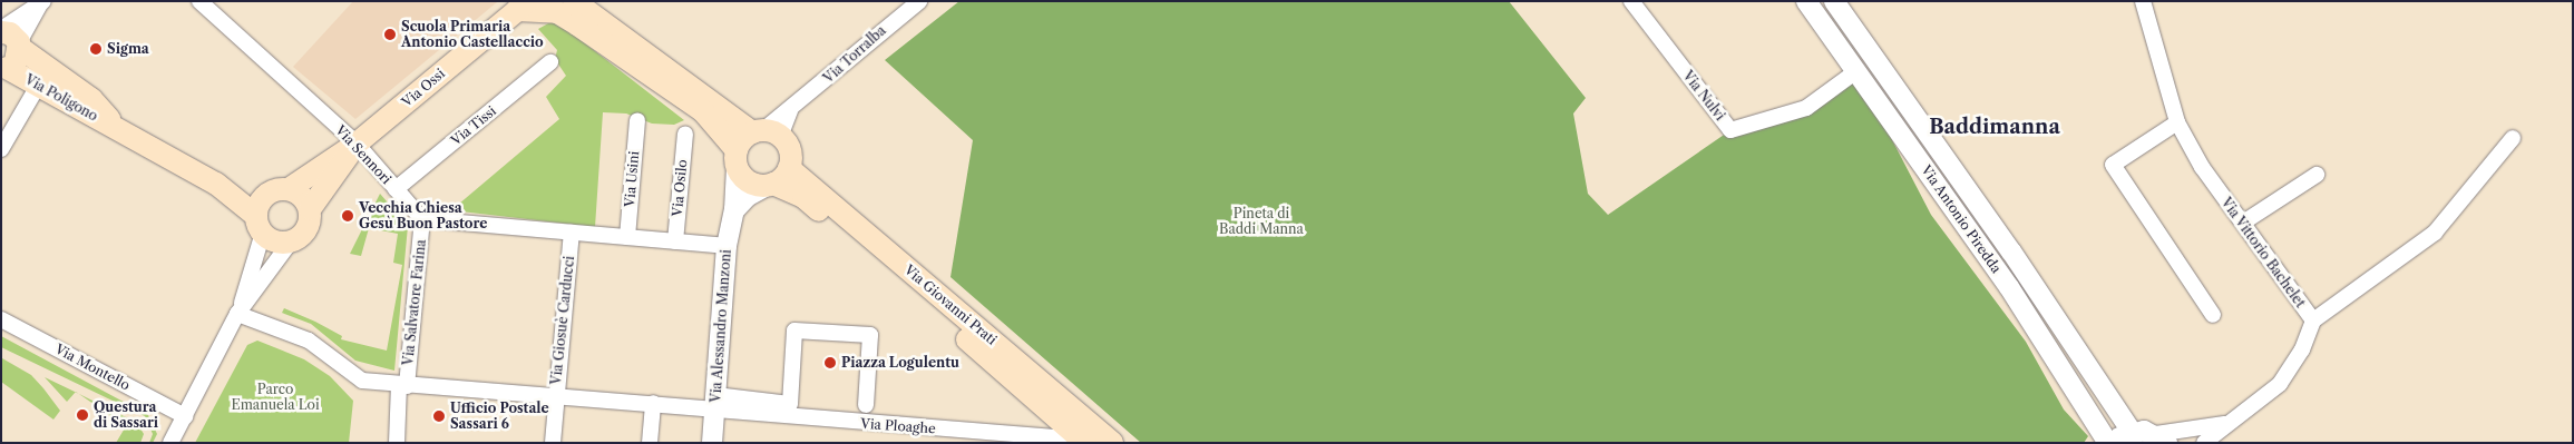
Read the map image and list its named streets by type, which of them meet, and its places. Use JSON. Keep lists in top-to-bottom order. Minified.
{"streets":{"main road":["Via Ossi","Via Poligono","Via Giovanni Prati"],"street":["Via Torralba","Via Nulvi","Via Tissi","Via Sennori","Via Usini","Via Osilo","Via Antonio Piredda","Via Vittorio Bachelet","Via Salvatore Farina","Via Giosuè Carducci","Via Alessandro Manzoni","Via Montello","Via Ploaghe"]},"crossings":[["Via Torralba","Via Giovanni Prati"],["Via Torralba","Via Alessandro Manzoni"],["Via Ossi","Via Poligono"],["Via Ossi","Via Sennori"],["Via Nulvi","Via Antonio Piredda"],["Via Tissi","Via Sennori"],["Via Sennori","Via Salvatore Farina"],["Via Giovanni Prati","Via Alessandro Manzoni"],["Via Giovanni Prati","Via Ploaghe"],["Via Alessandro Manzoni","Via Ploaghe"]],"districts":["Baddimanna"],"parks":["Pineta di Baddi Manna","Parco Emanuela Loi"],"places":["Scuola Primaria Antonio Castellaccio","Sigma","Vecchia Chiesa Gesù Buon Pastore","Piazza Logulentu","Questura di Sassari","Ufficio Postale Sassari 6"]}
